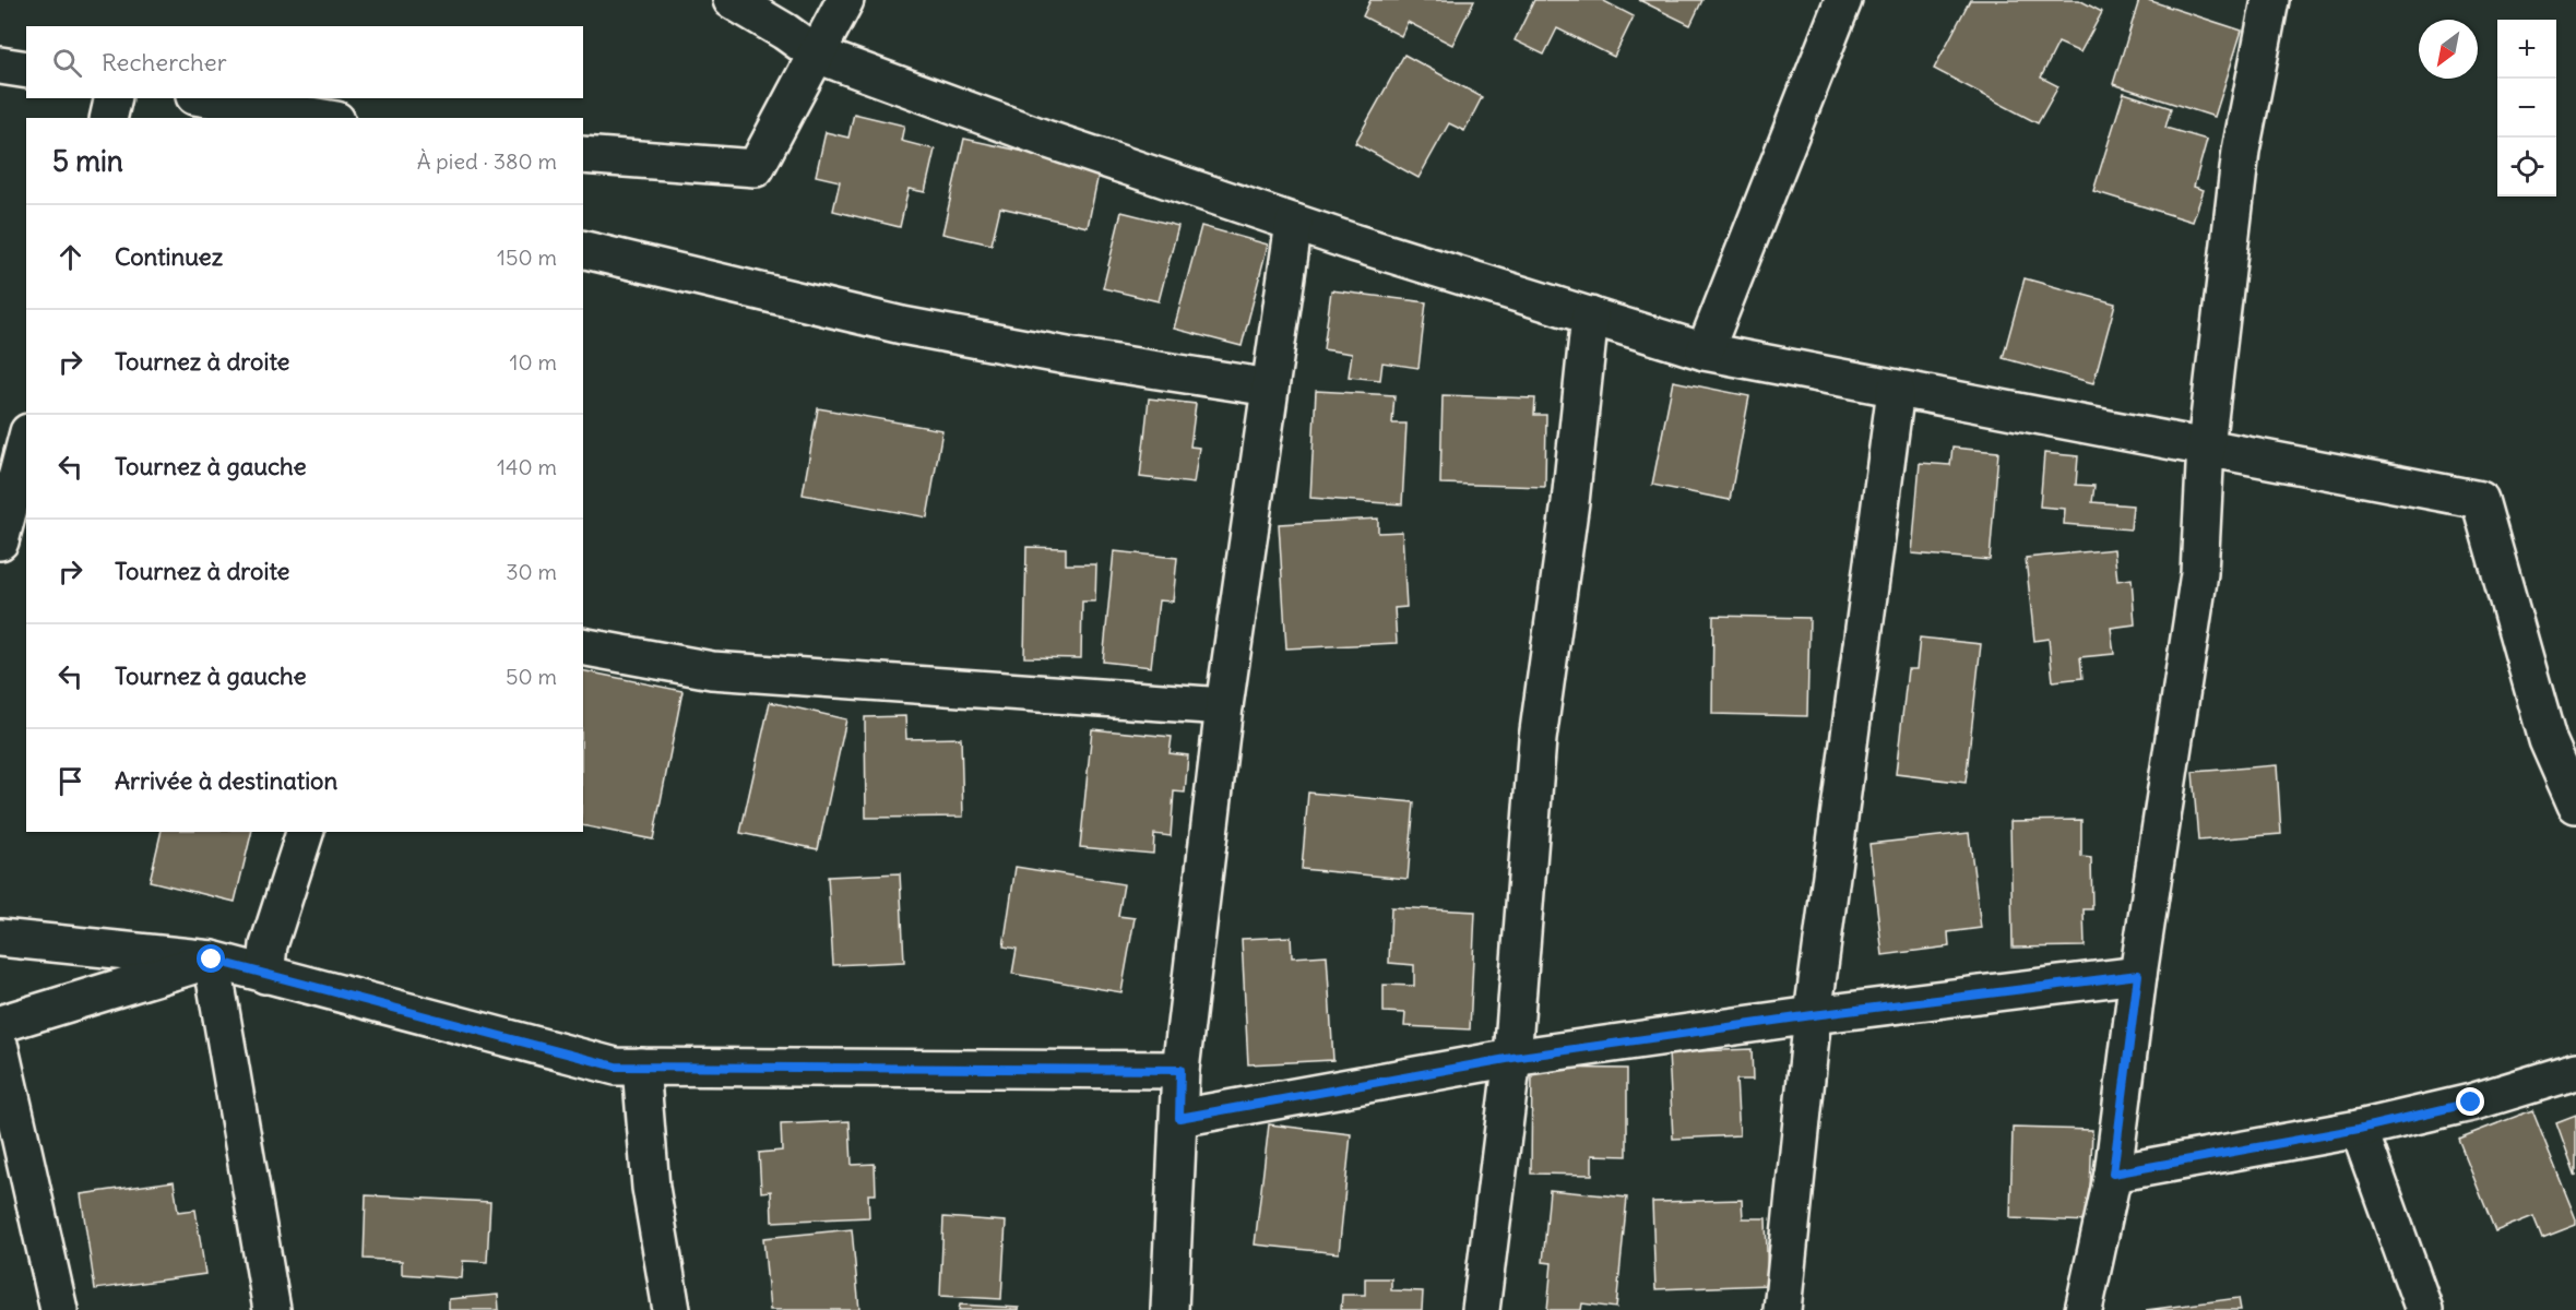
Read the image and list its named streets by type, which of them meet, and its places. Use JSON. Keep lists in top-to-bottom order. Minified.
{"north":"bottom left","page":{"map_buttons":["+","−"],"search":"Rechercher","heading":["5 min","À pied · 380 m"],"list":[["Continuez","150 m"],["Tournez à droite","10 m"],["Tournez à gauche","140 m"],["Tournez à droite","30 m"],["Tournez à gauche","50 m"],"Arrivée à destination"]}}
